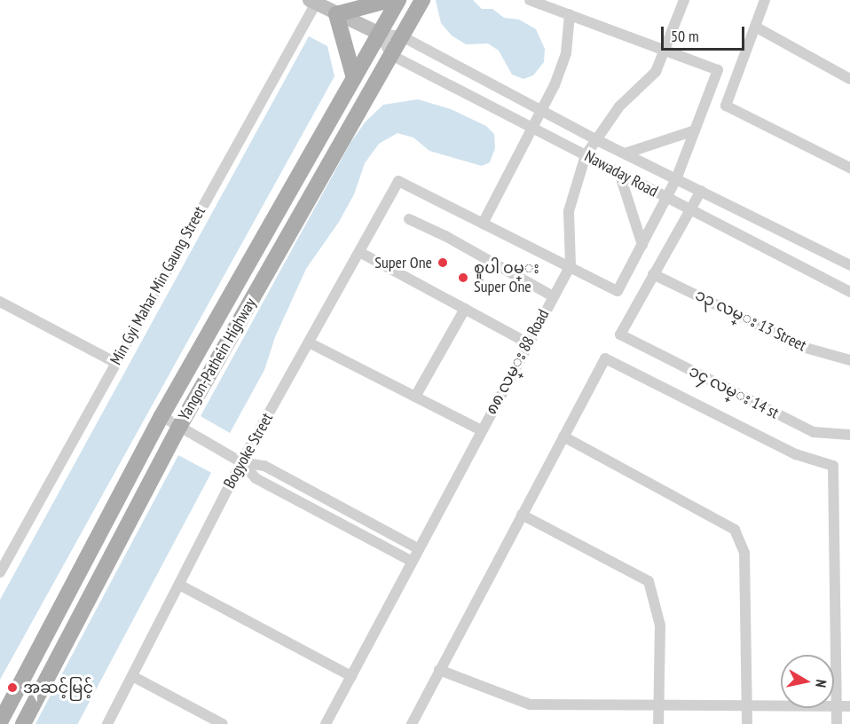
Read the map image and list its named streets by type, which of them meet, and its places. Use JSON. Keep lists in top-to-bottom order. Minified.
{"streets":{"main road":["Yangon-Pathein Highway"],"street":["Nawaday Road","Min Gyi Mahar Min Gaung Street","၁၃ လမ္း 13 Street","၈၈ လမ္း 88 Road","၁၄ လမ္း 14 st","Bogyoke Street"]},"crossings":[["Nawaday Road","Yangon-Pathein Highway"],["၁၃ လမ္း 13 Street","၁၄ လမ္း 14 st"]],"places":["Super One","စူပါ ၀မ္း Super One","အဆင့်မြင့်"],"scale_bar":"50 m","north":"right"}
